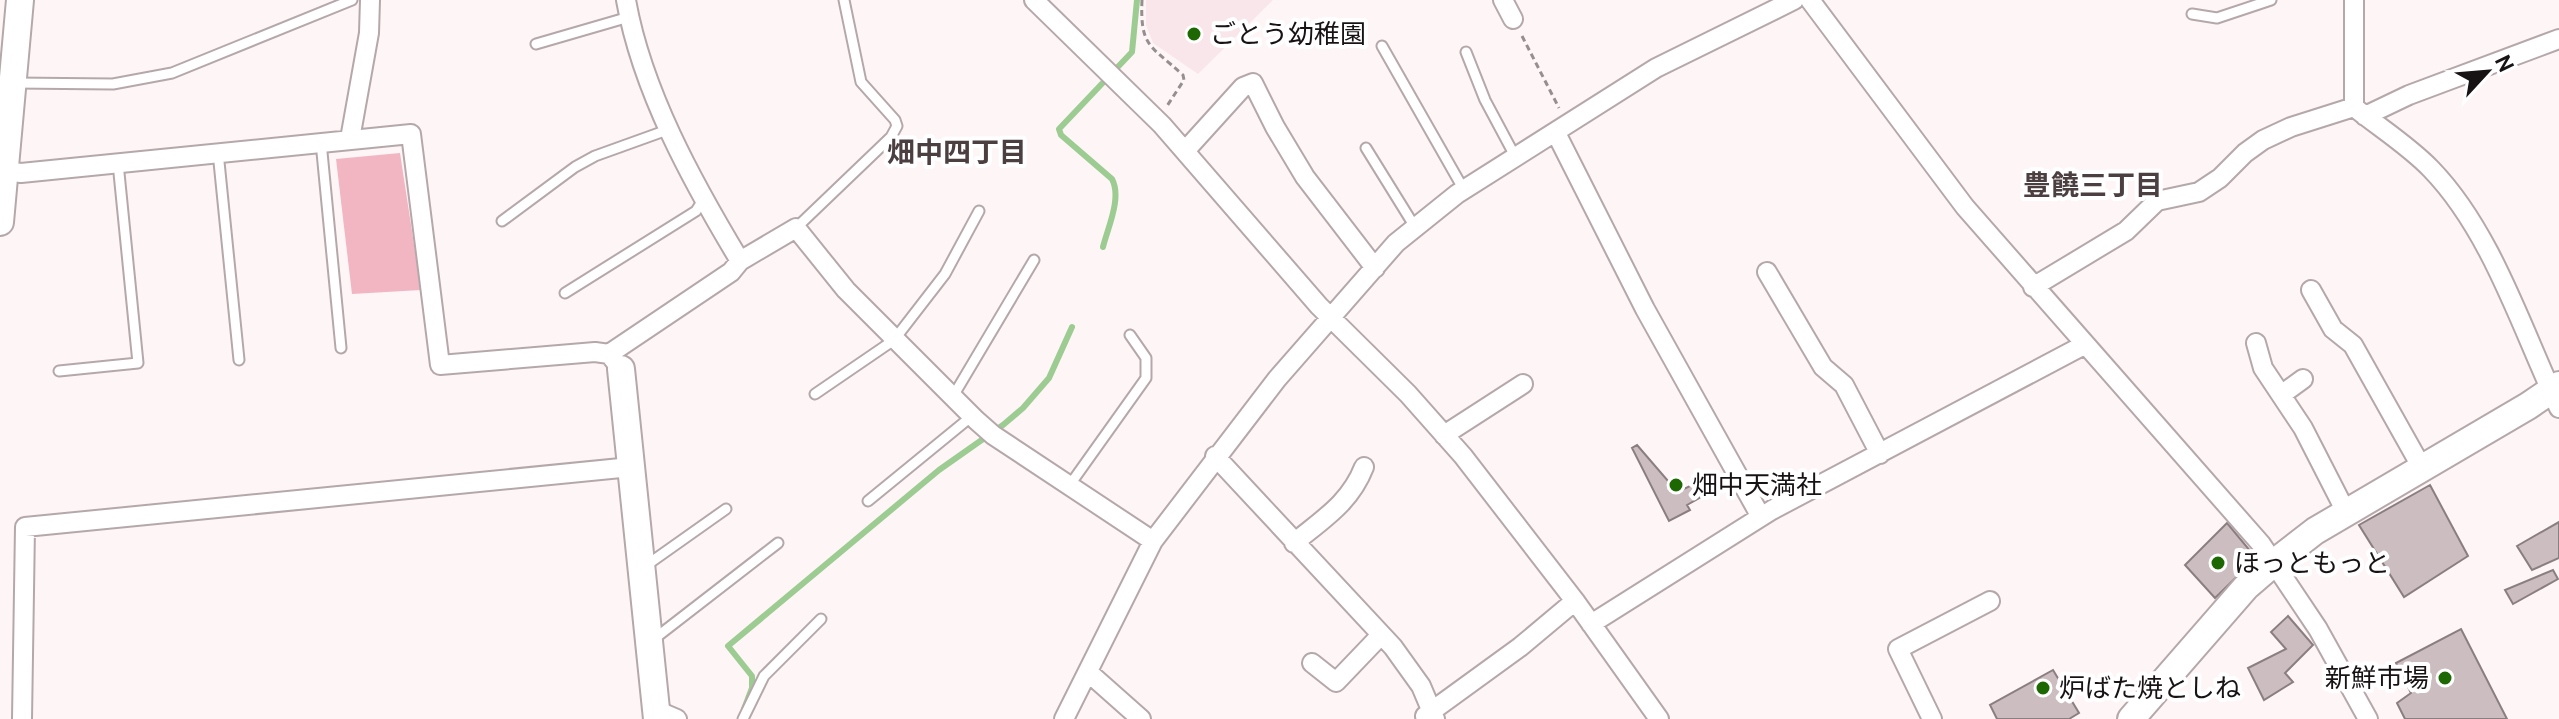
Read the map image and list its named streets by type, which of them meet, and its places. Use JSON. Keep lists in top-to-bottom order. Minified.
{"districts":["畑中四丁目","豊饒三丁目"],"places":["ごとう幼稚園","畑中天満社","ほっともっと","新鮮市場","炉ばた焼としね"],"north":"top right"}
